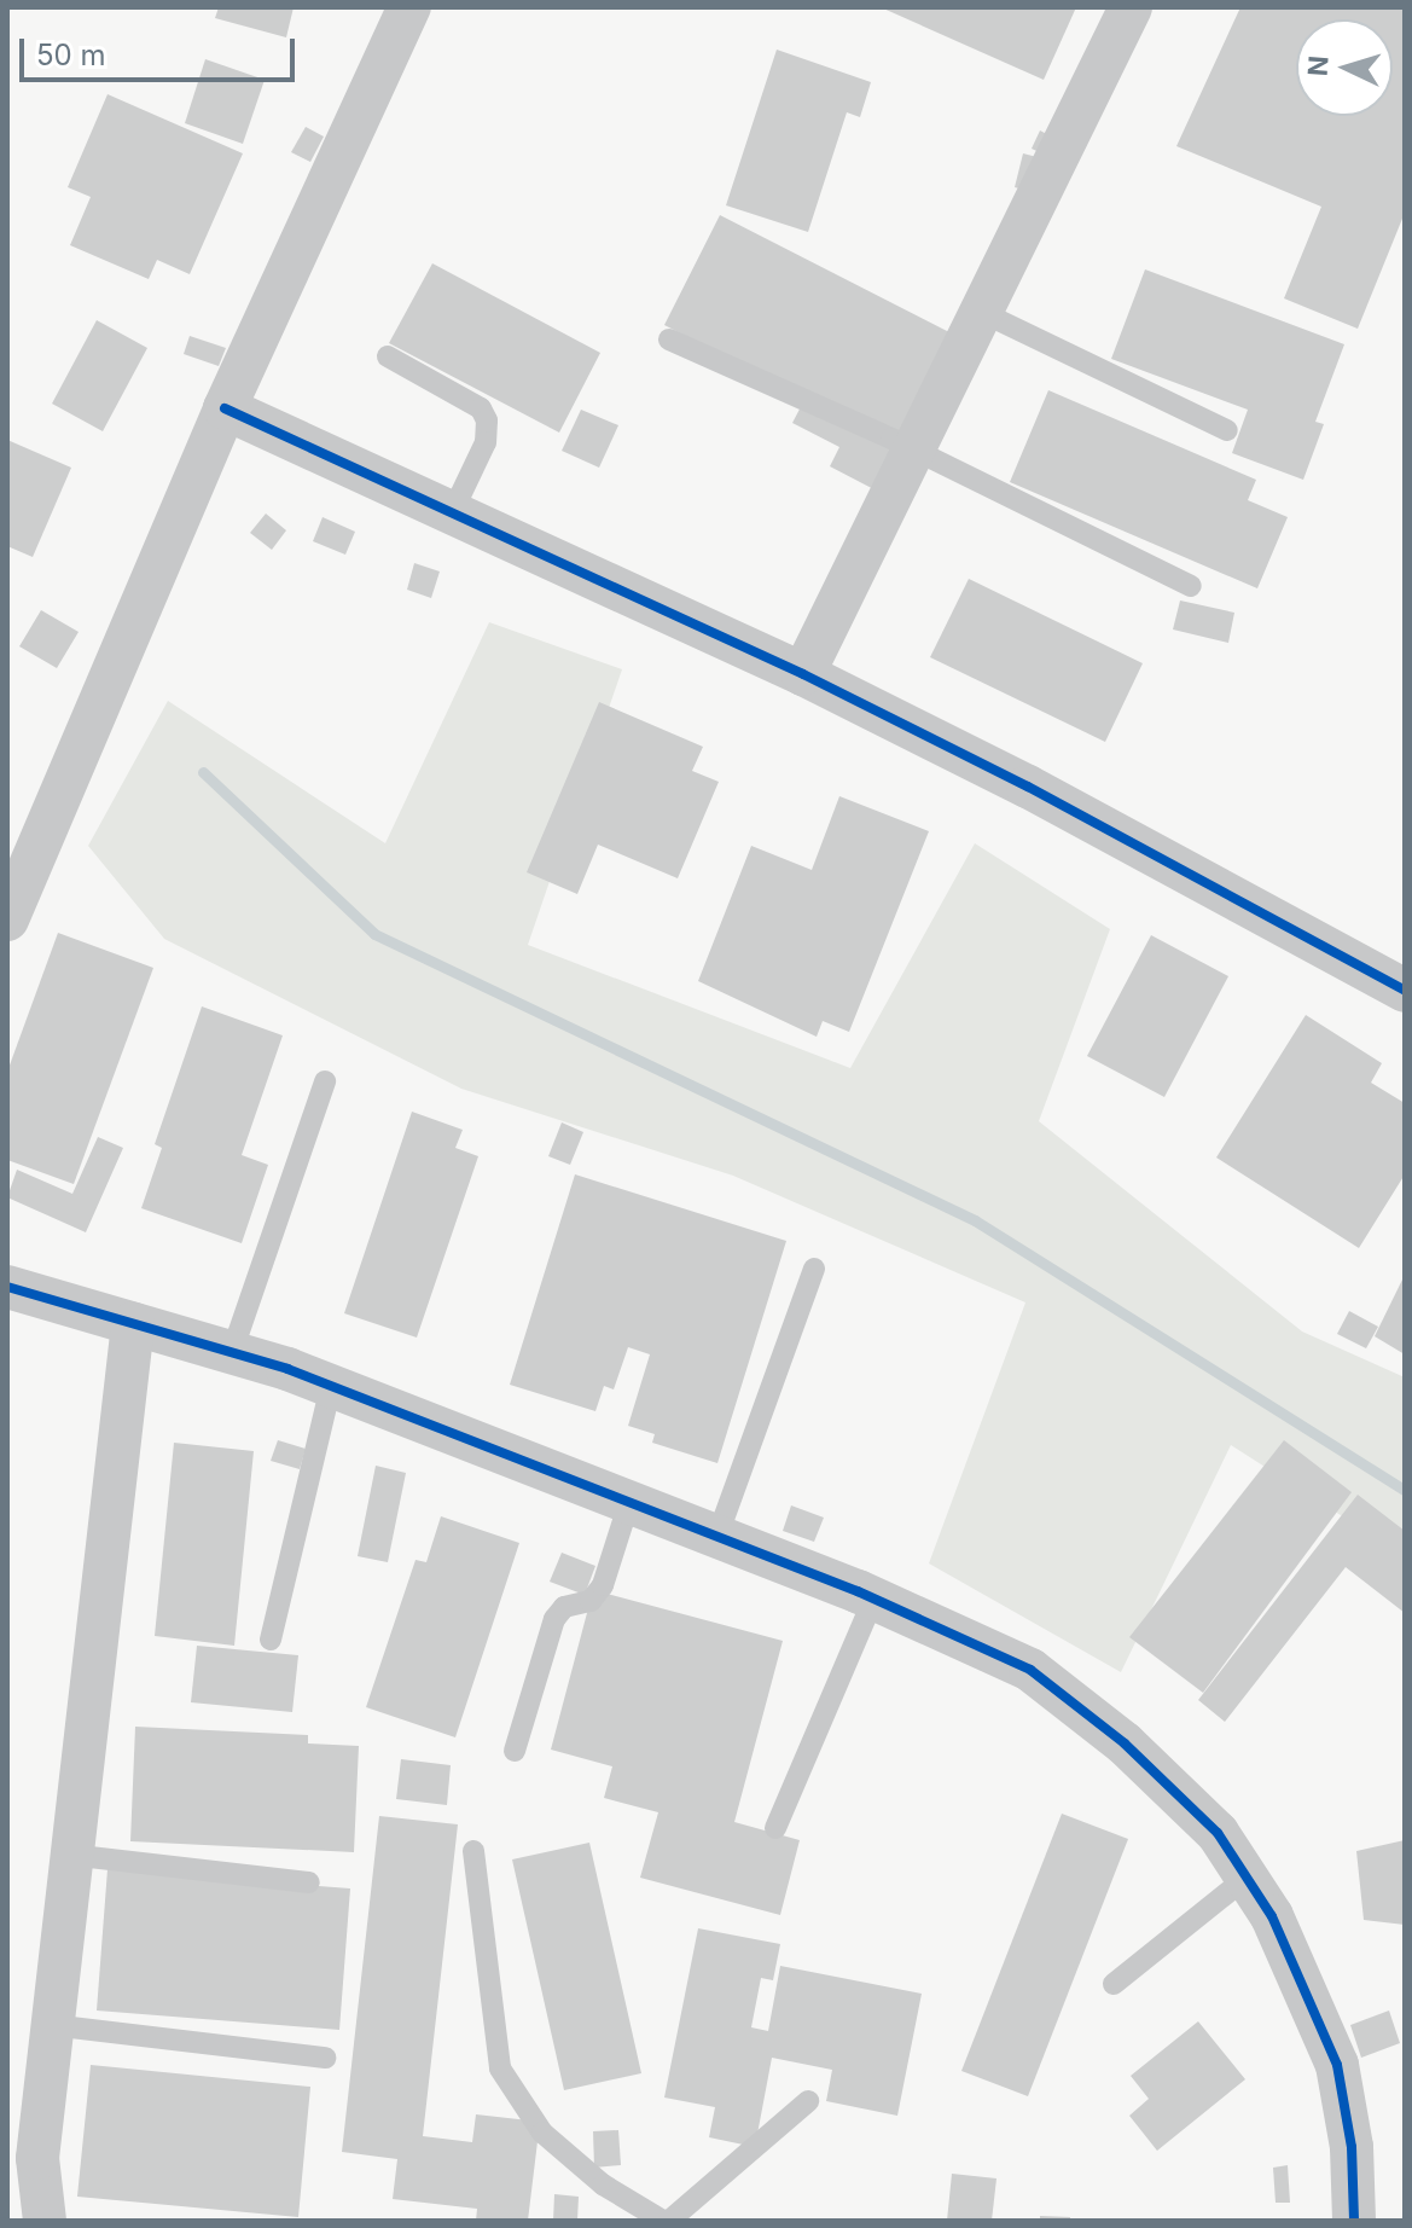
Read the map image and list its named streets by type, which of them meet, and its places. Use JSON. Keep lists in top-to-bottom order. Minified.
{"scale_bar":"50 m","north":"left"}
